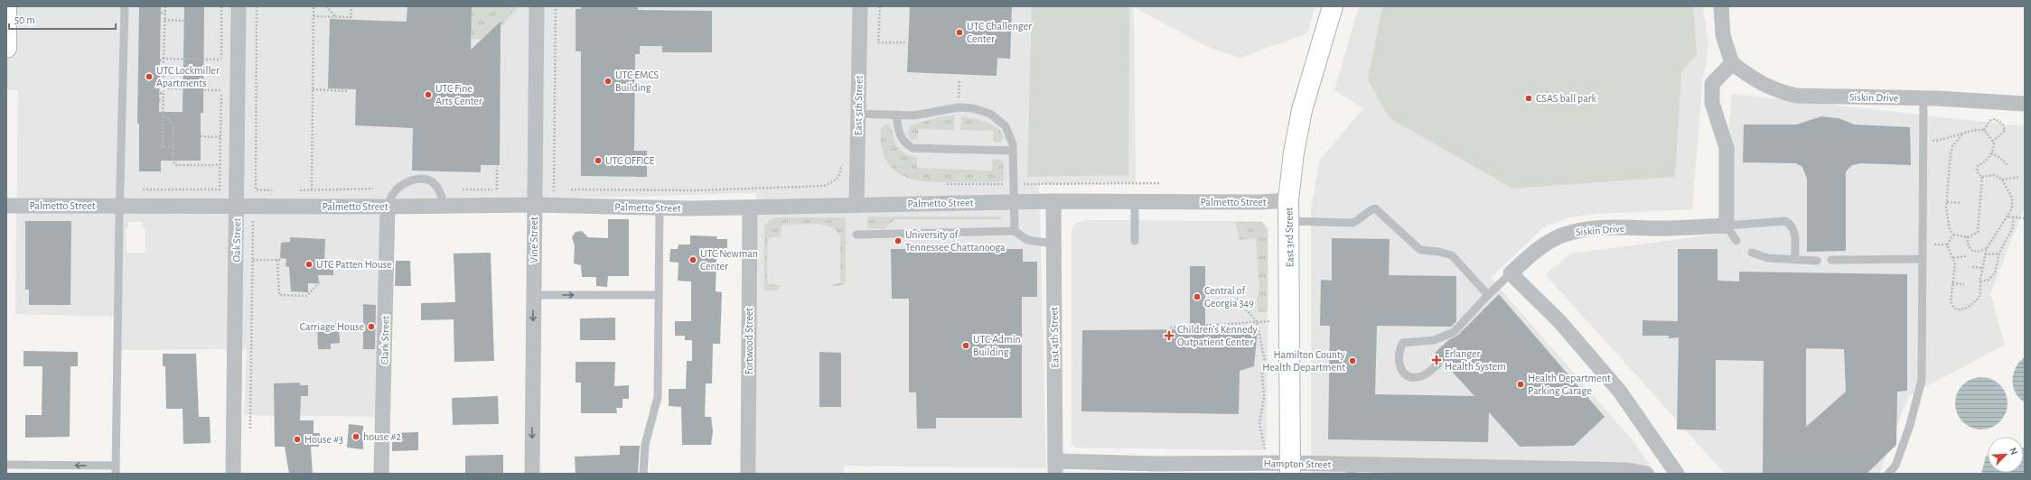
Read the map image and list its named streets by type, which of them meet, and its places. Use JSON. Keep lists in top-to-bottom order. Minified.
{"streets":{"main road":["East 3rd Street"],"street":["Siskin Drive","East 5th Street","Palmetto Street","Oak Street","Vine Street","East 4th Street","Clark Street","Fortwood Street","Hampton Street"]},"crossings":[["East 5th Street","Palmetto Street"],["Palmetto Street","East 3rd Street"],["Palmetto Street","Oak Street"],["Palmetto Street","Vine Street"],["Palmetto Street","East 4th Street"],["Palmetto Street","Clark Street"],["Palmetto Street","Fortwood Street"],["East 3rd Street","Hampton Street"],["East 4th Street","Hampton Street"]],"one_way":["Vine Street"],"places":{"other":["UTC Challenger Center","UTC Lockmiller Apartments","UTC EMCS Building","UTC Fine Arts Center","CSAS ball park","UTC OFFICE","University of Tennessee Chattanooga","UTC Newman Center","UTC Patten House","Central of Georgia 349","Carriage House","UTC Admin Building","Hamilton County Health Department","Health Department Parking Garage","house #2","House #3"],"health":["Children's Kennedy Outpatient Center","Erlanger Health System"]},"scale_bar":"50 m","north":"top right"}
